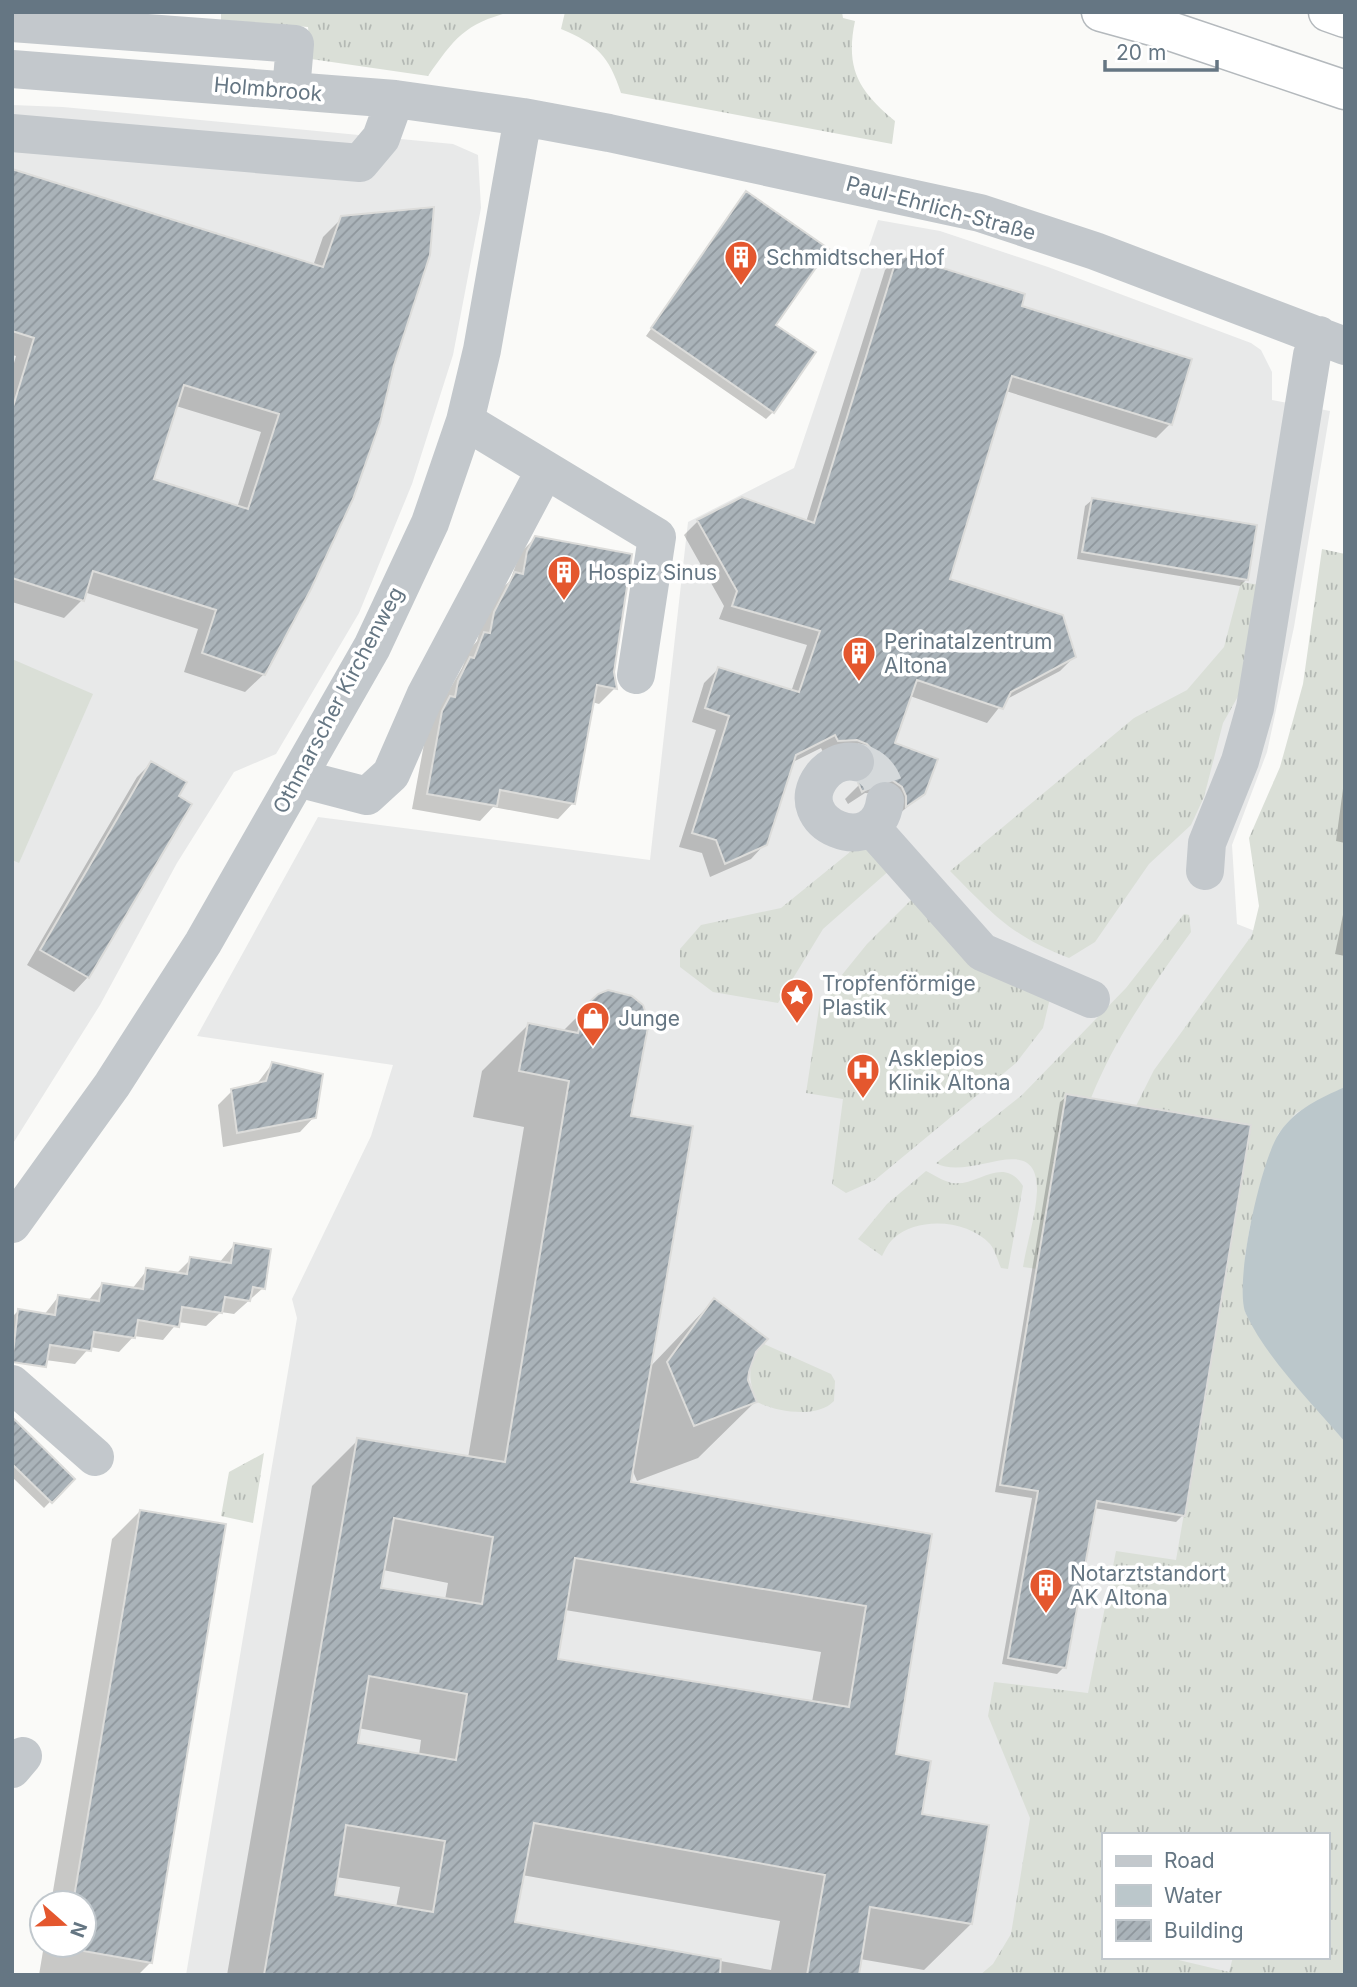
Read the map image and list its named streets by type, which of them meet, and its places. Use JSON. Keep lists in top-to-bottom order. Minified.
{"streets":{"street":["Holmbrook","Paul-Ehrlich-Straße","Othmarscher Kirchenweg"]},"crossings":[["Holmbrook","Paul-Ehrlich-Straße"],["Holmbrook","Othmarscher Kirchenweg"],["Paul-Ehrlich-Straße","Othmarscher Kirchenweg"]],"places":{"building":["Schmidtscher Hof","Hospiz Sinus","Perinatalzentrum Altona","Notarztstandort AK Altona"],"place":["Tropfenförmige Plastik"],"shop":["Junge"],"hospital":["Asklepios Klinik Altona"]},"legend":["Road","Water","Building"],"scale_bar":"20 m","north":"right"}
